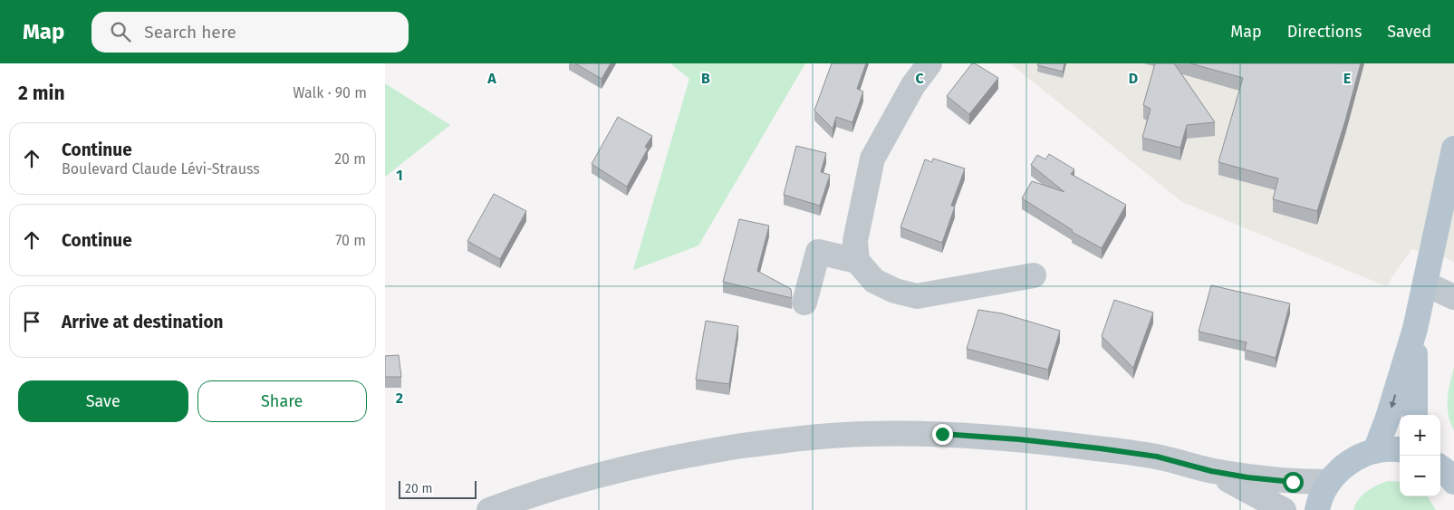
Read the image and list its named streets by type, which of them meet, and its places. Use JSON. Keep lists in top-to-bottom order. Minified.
{"scale_bar":"20 m","page":{"header":"Map","search":"Search here","nav":["Map","Directions","Saved"],"heading":["2 min","Walk · 90 m"],"list":[["Continue","Boulevard Claude Lévi-Strauss","20 m"],["Continue","70 m"],"Arrive at destination"],"buttons":["Save","Share"],"map_buttons":["+","−"],"scale":"20 m"},"grid":{"columns":["A","B","C","D","E"],"rows":["1","2"]}}
